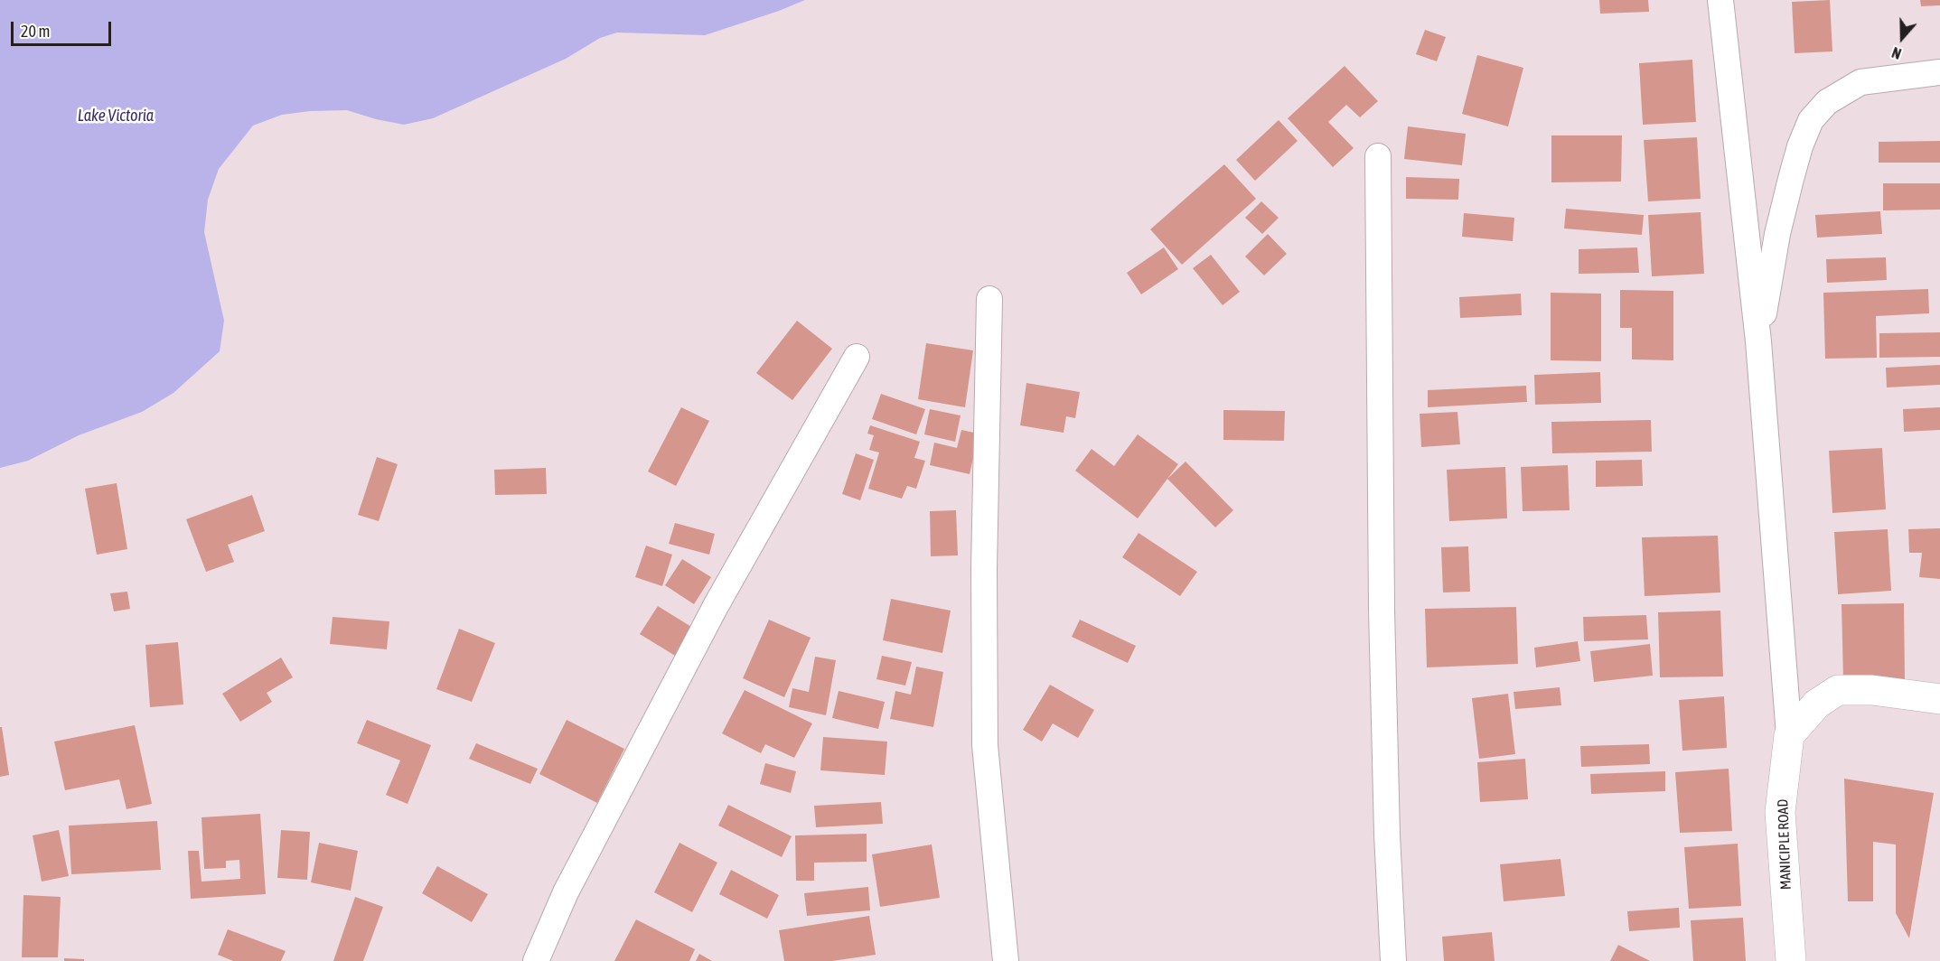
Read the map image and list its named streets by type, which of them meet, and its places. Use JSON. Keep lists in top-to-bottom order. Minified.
{"streets":{"street":["MANICIPLE ROAD"]},"water":["Lake Victoria"],"scale_bar":"20 m","north":"bottom"}
